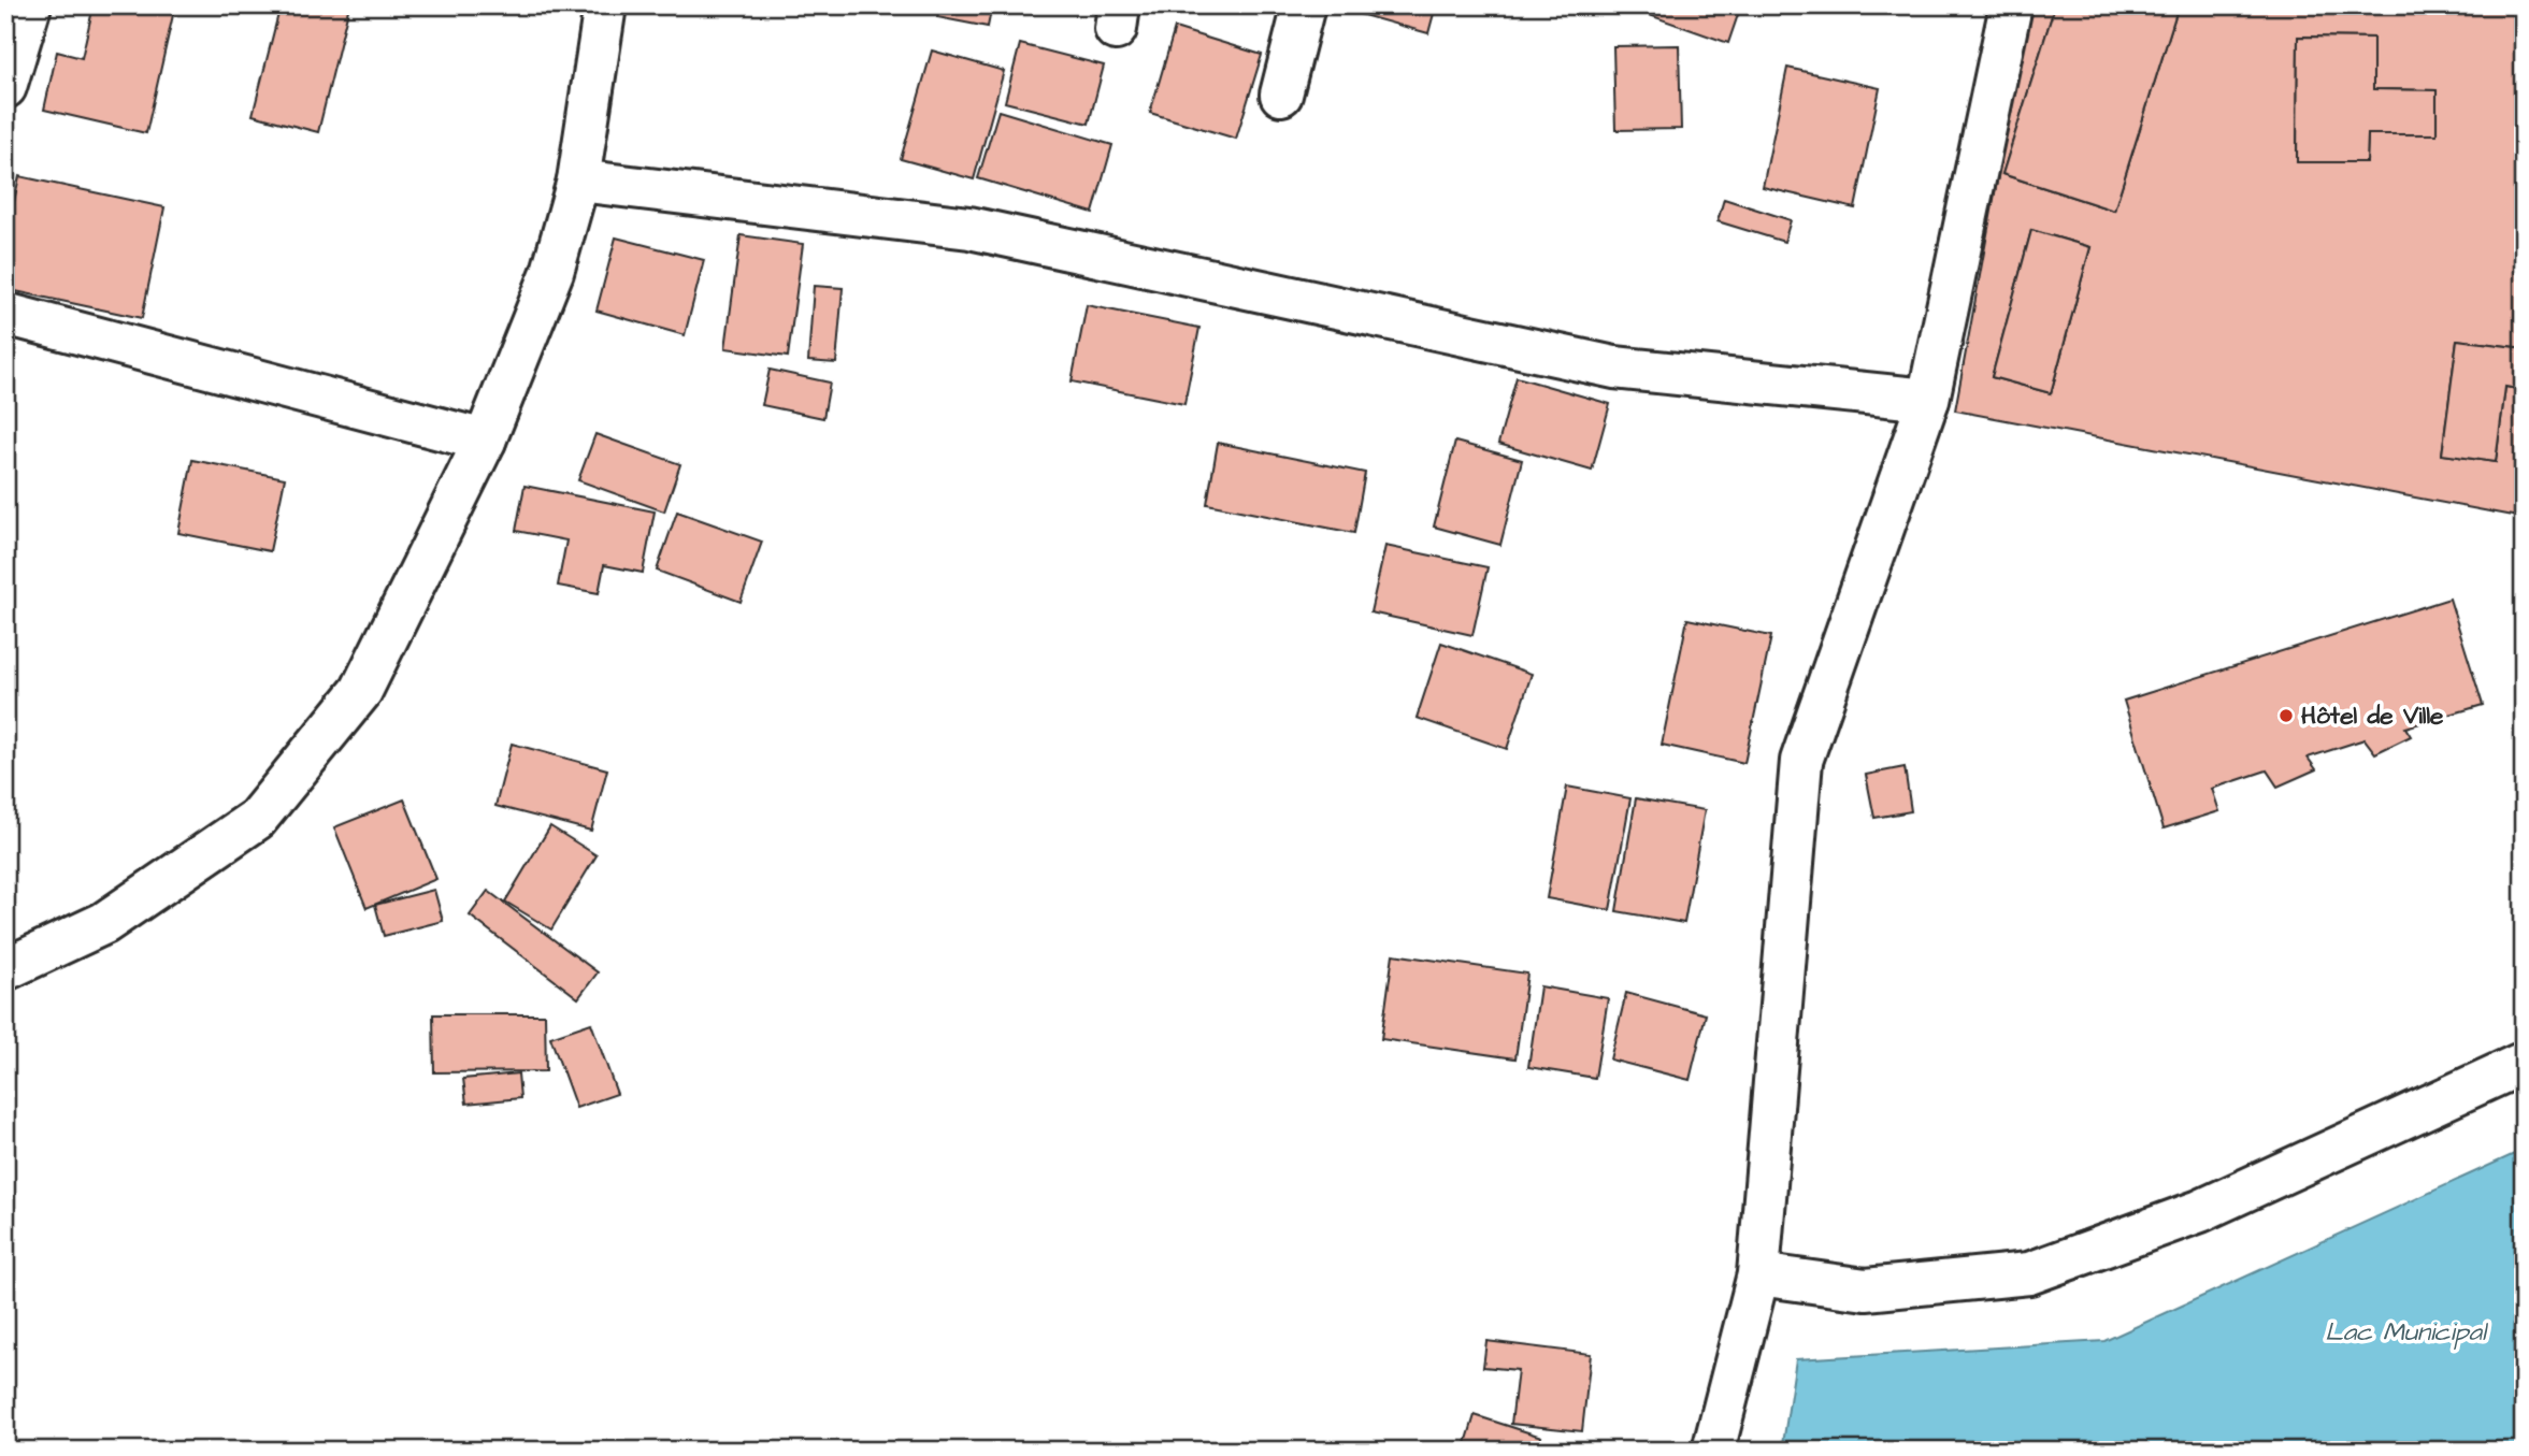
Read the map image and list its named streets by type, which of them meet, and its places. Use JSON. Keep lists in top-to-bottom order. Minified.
{"water":["Lac Municipal"],"places":["Hôtel de Ville"]}
